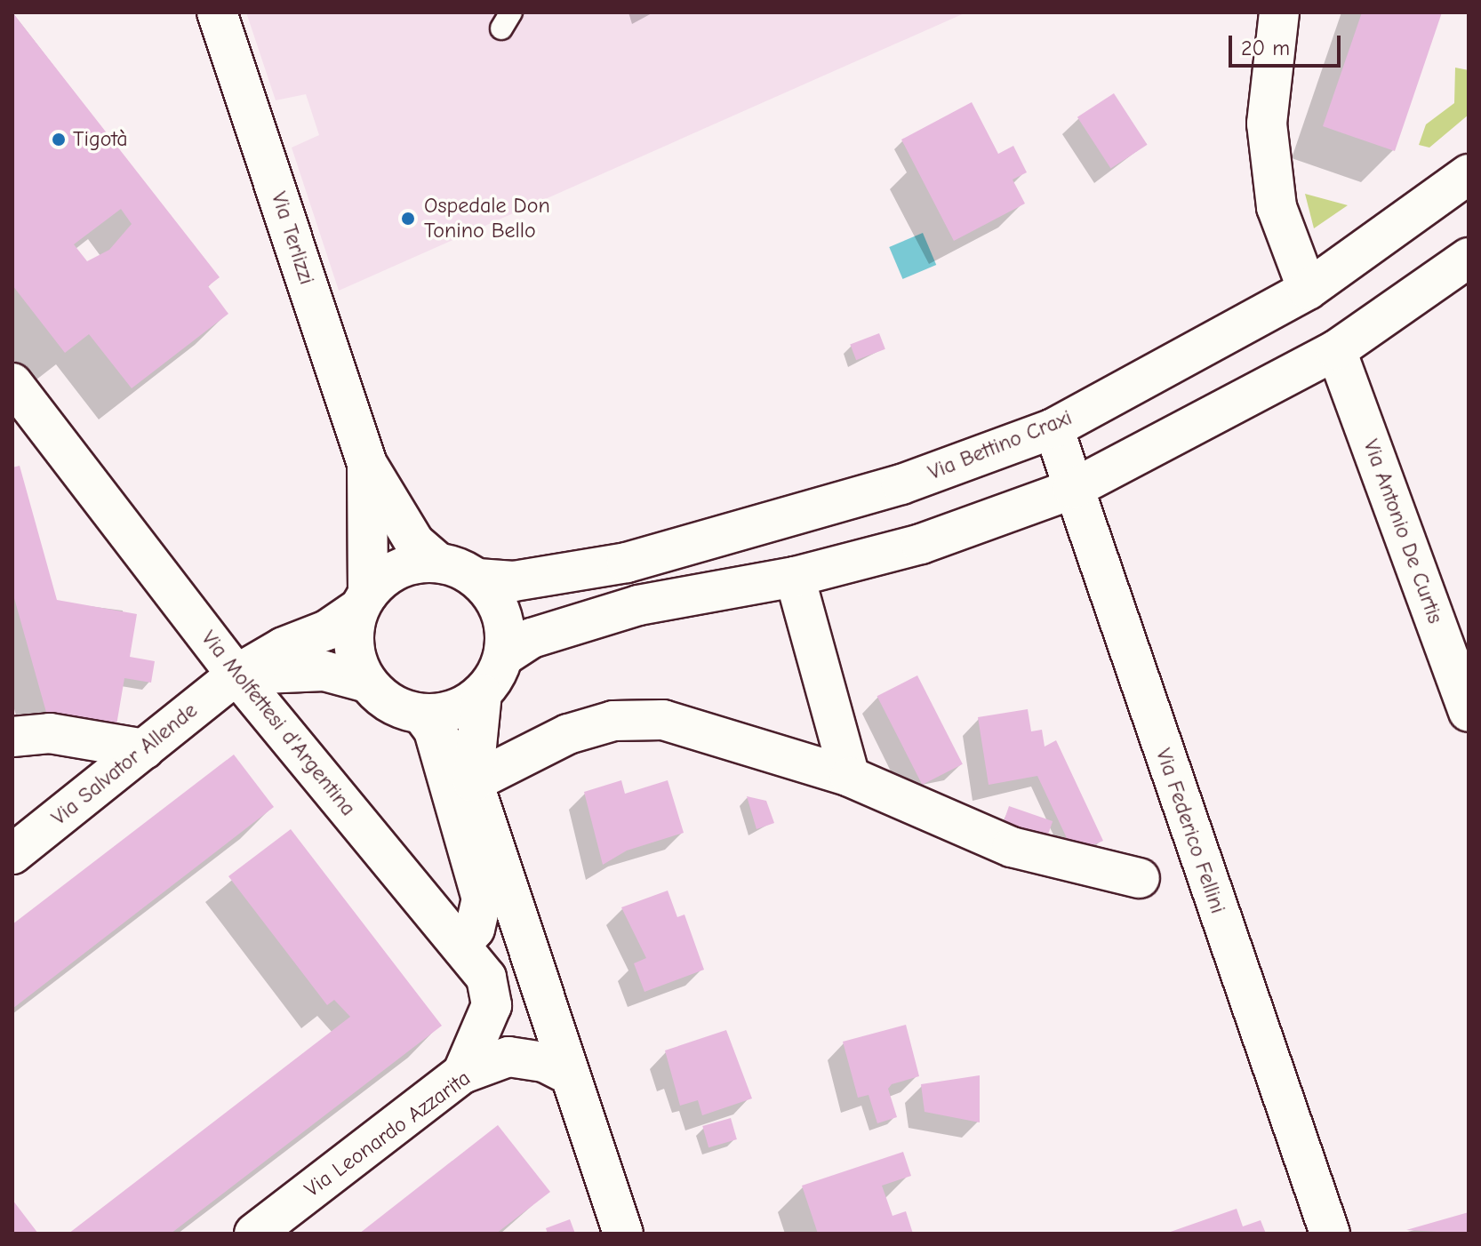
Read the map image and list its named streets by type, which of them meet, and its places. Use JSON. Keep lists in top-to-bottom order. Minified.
{"streets":{"street":["Via Terlizzi","Via Bettino Craxi","Via Antonio De Curtis","Via Molfettesi d'Argentina","Via Salvator Allende","Via Federico Fellini","Via Leonardo Azzarita"]},"crossings":[["Via Terlizzi","Via Bettino Craxi"],["Via Terlizzi","Via Salvator Allende"],["Via Bettino Craxi","Via Salvator Allende"],["Via Bettino Craxi","Via Federico Fellini"],["Via Molfettesi d'Argentina","Via Salvator Allende"],["Via Molfettesi d'Argentina","Via Leonardo Azzarita"]],"places":["Tigotà","Ospedale Don Tonino Bello"],"scale_bar":"20 m"}
